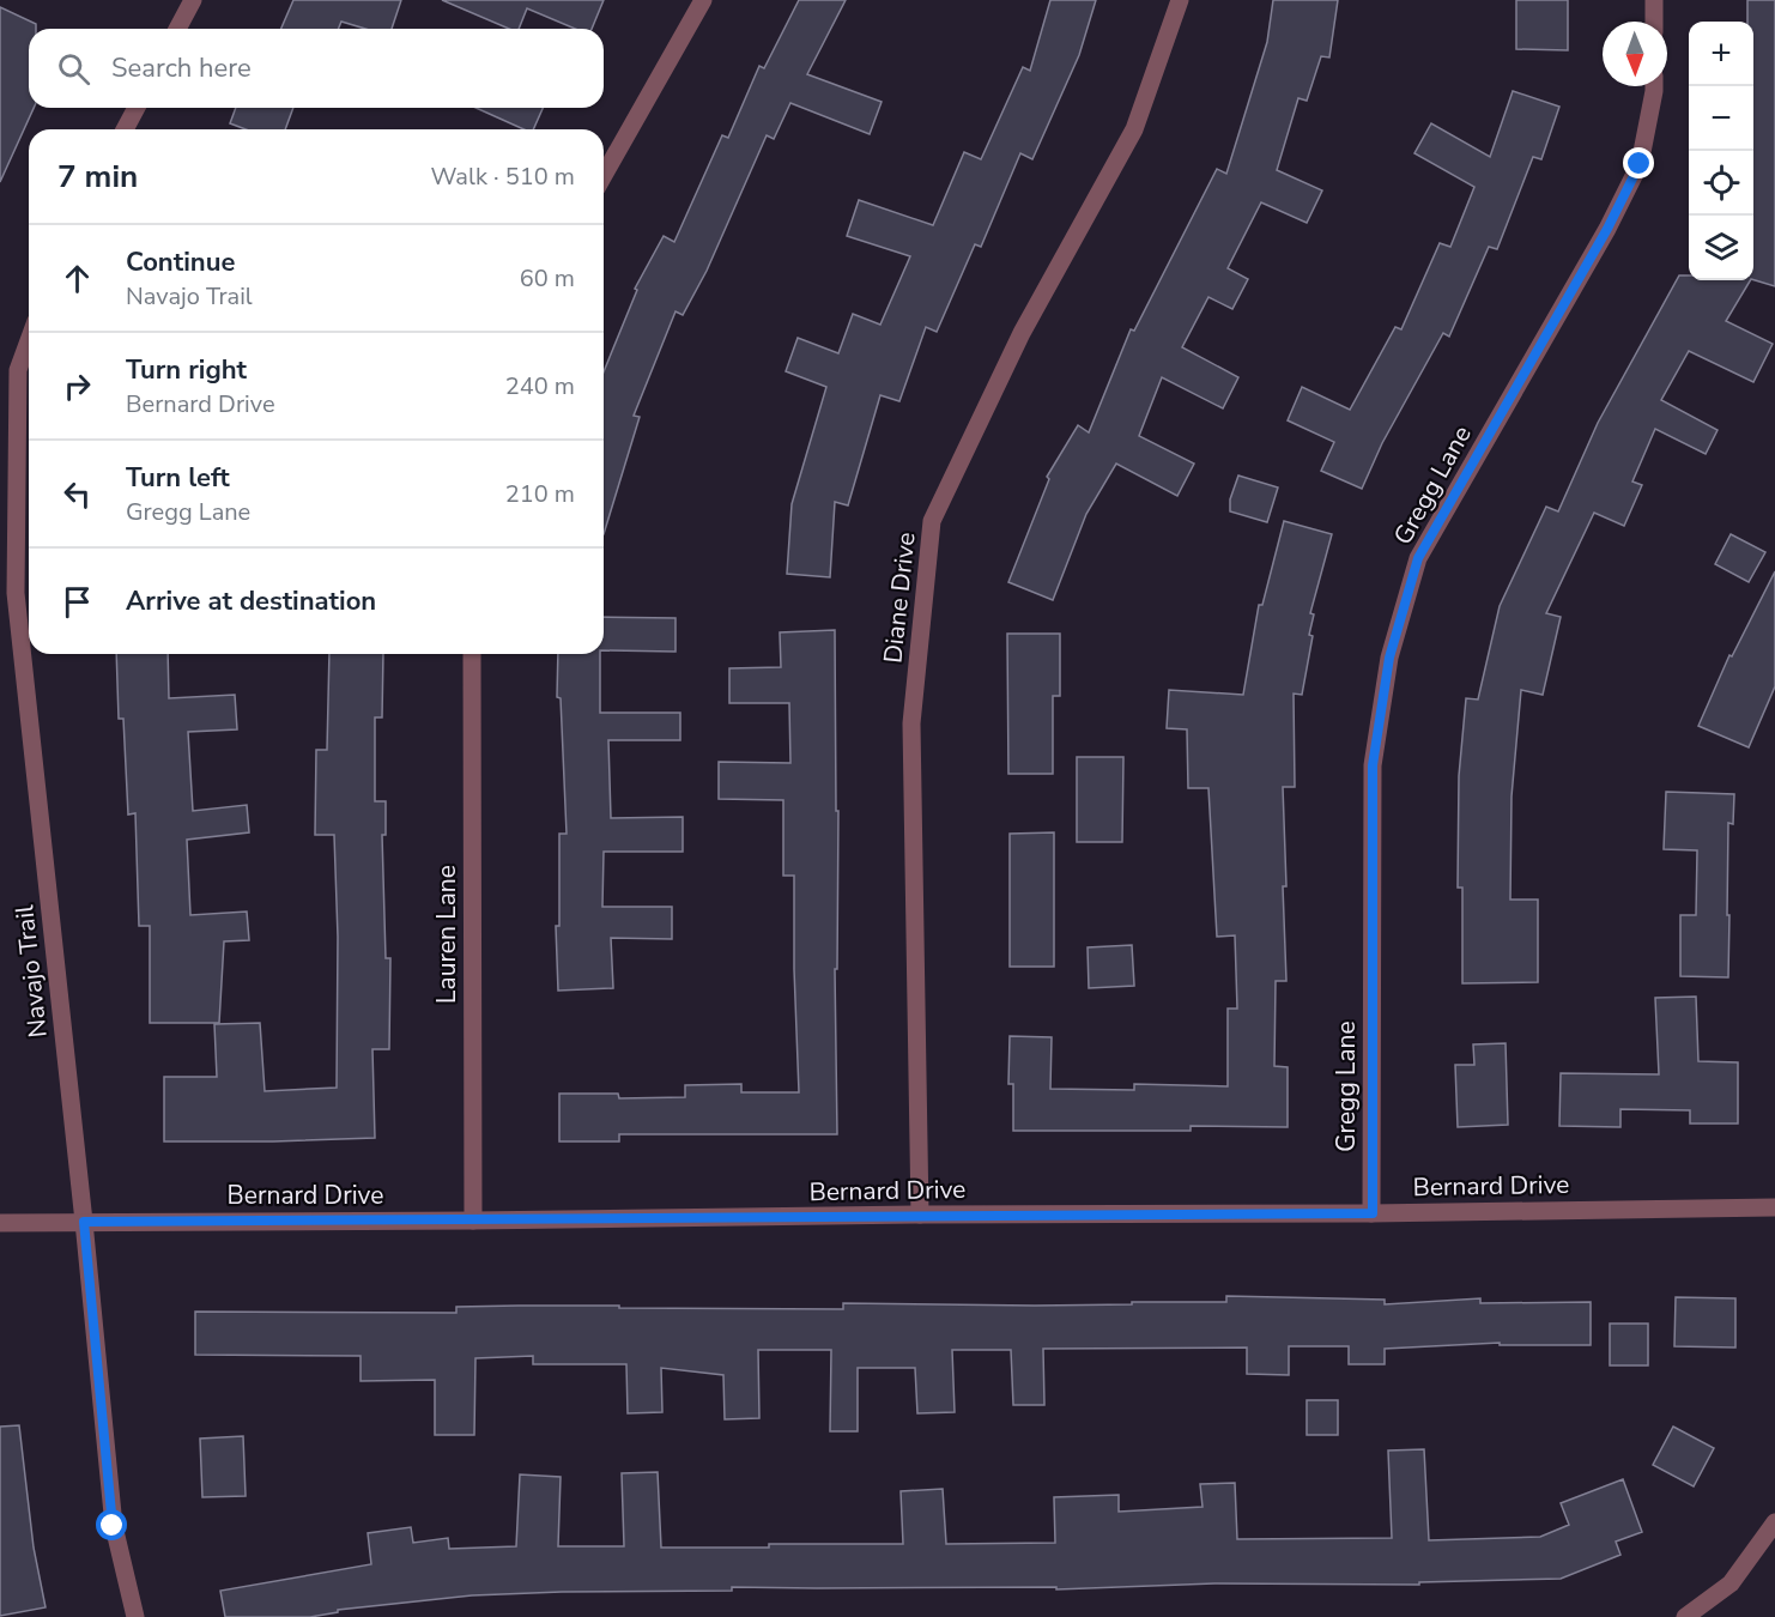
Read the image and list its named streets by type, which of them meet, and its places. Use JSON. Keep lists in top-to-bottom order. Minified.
{"streets":{"street":["Gregg Lane","Diane Drive","Lauren Lane","Navajo Trail","Bernard Drive"]},"crossings":[["Gregg Lane","Bernard Drive"],["Diane Drive","Bernard Drive"],["Lauren Lane","Bernard Drive"],["Navajo Trail","Bernard Drive"]],"north":"bottom","page":{"map_buttons":["+","−"],"search":"Search here","heading":["7 min","Walk · 510 m"],"list":[["Continue","Navajo Trail","60 m"],["Turn right","Bernard Drive","240 m"],["Turn left","Gregg Lane","210 m"],"Arrive at destination"]}}
